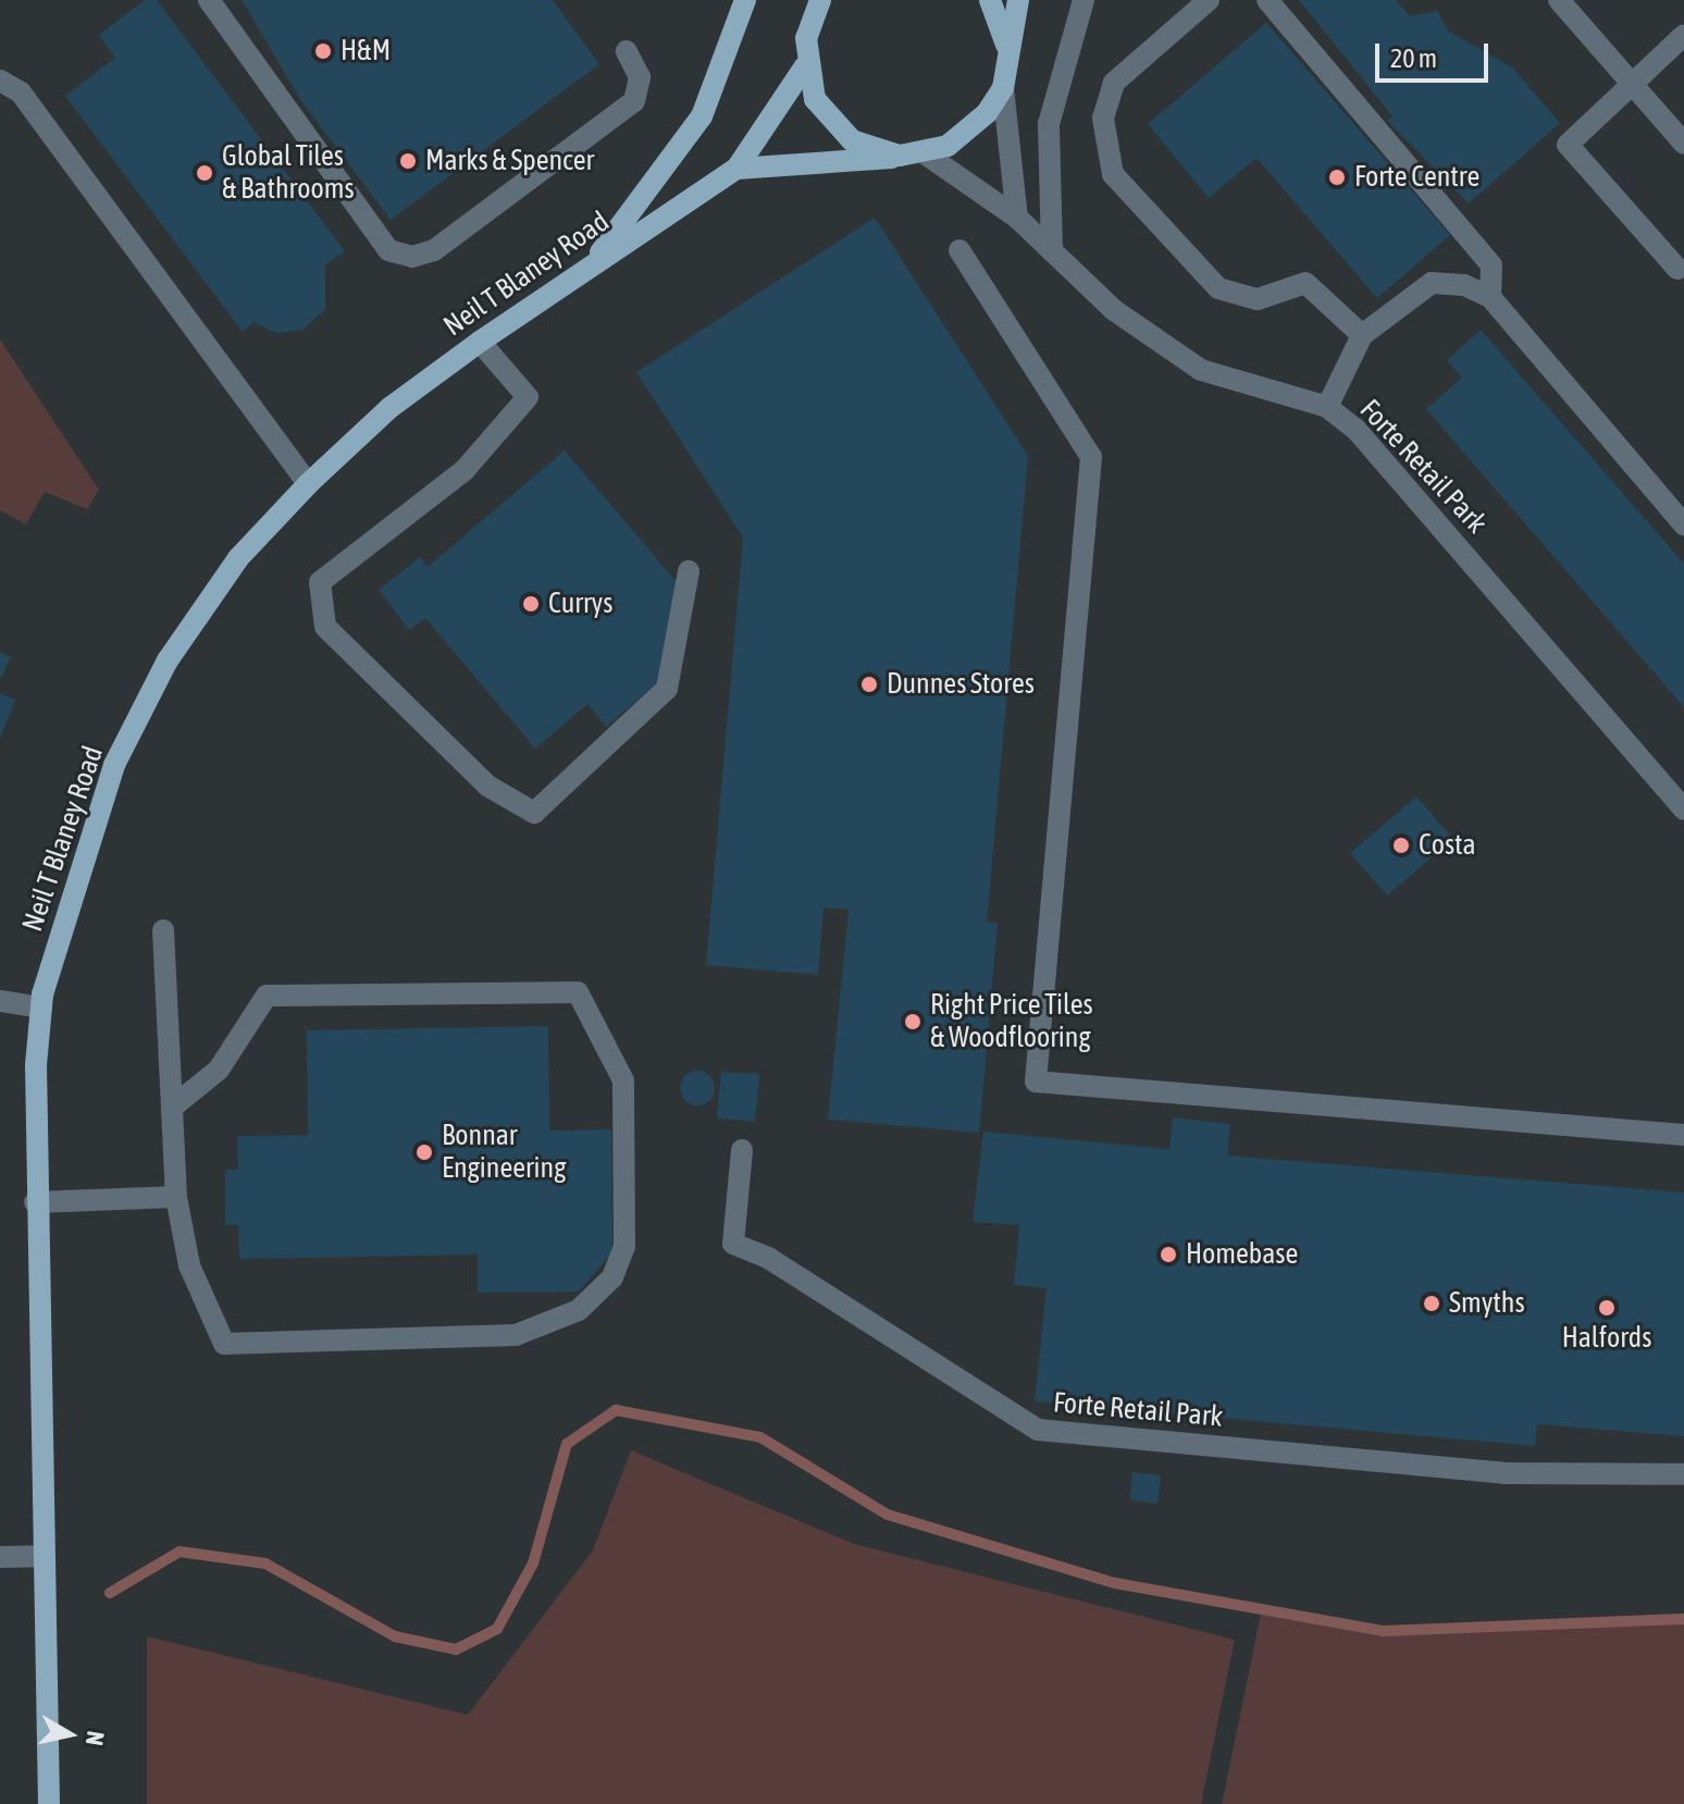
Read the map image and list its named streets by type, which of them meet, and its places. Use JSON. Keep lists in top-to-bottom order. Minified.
{"streets":{"main road":["Neil T Blaney Road"],"street":["Forte Retail Park"]},"crossings":[["Neil T Blaney Road","Forte Retail Park"]],"places":["H&M","Marks & Spencer","Global Tiles & Bathrooms","Forte Centre","Currys","Dunnes Stores","Costa","Right Price Tiles & Woodflooring","Bonnar Engineering","Homebase","Smyths","Halfords"],"scale_bar":"20 m","north":"right"}
